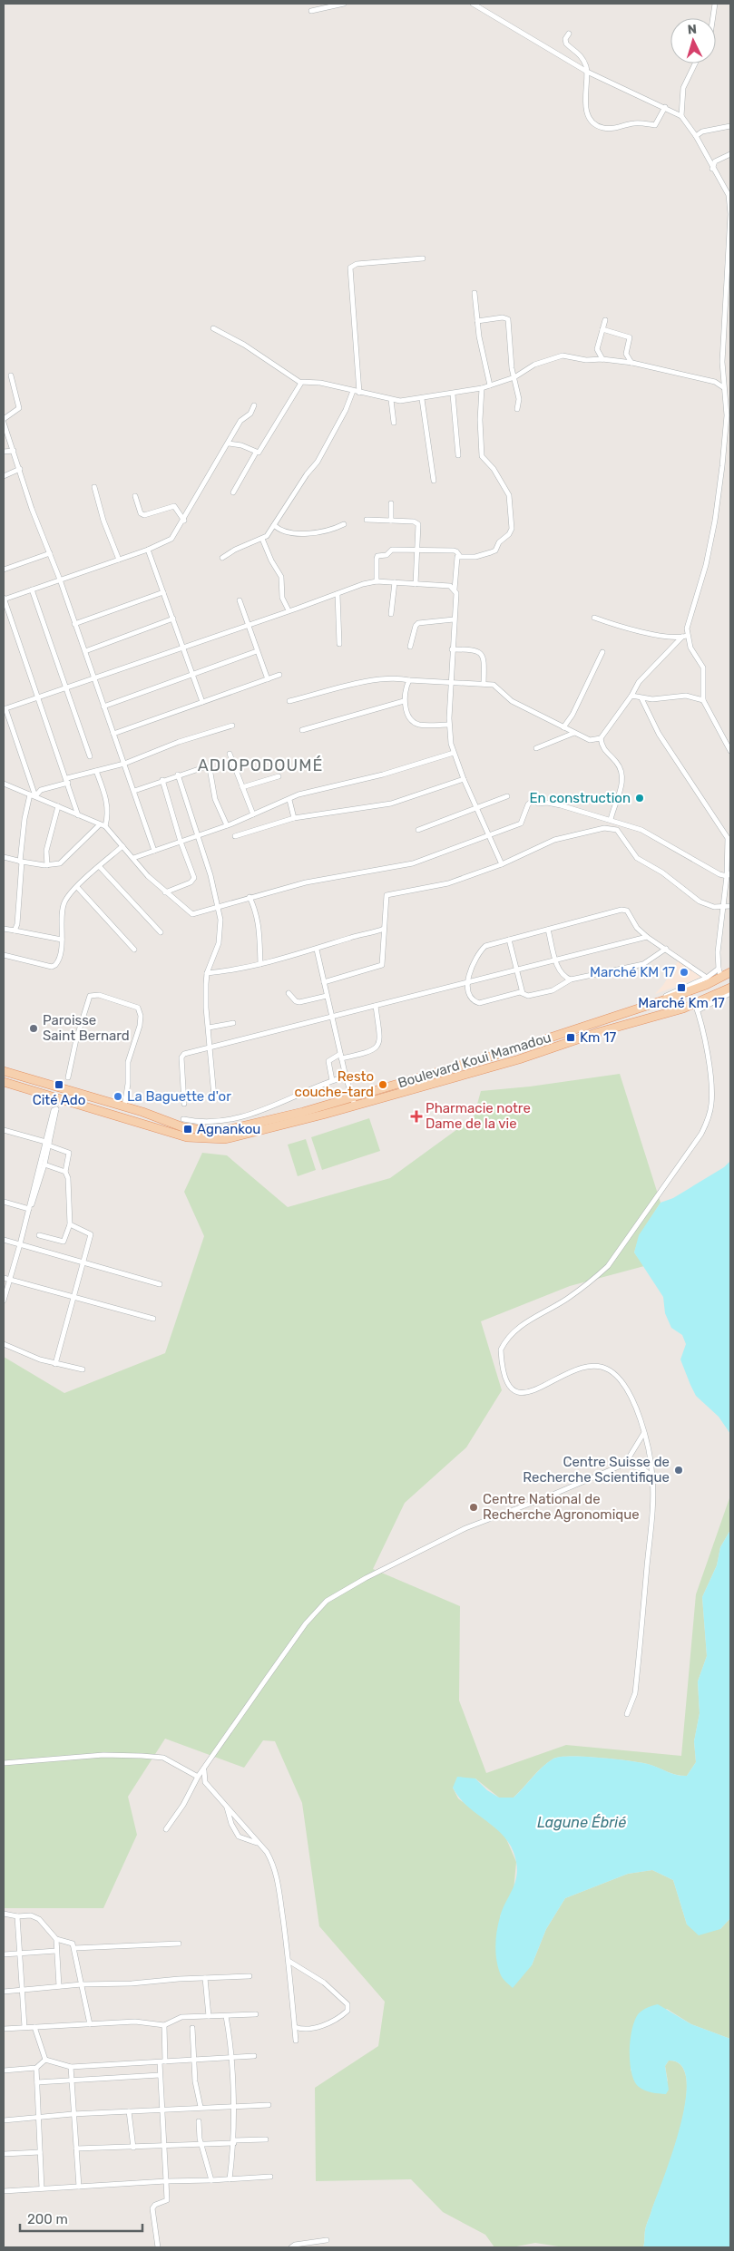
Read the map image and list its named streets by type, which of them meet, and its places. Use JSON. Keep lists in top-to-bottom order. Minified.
{"streets":{"main road":["Boulevard Koui Mamadou"]},"districts":["ADIOPODOUMÉ"],"water":["Lagune Ébrié"],"places":{"other":["En construction","Marché KM 17","Paroisse Saint Bernard","Resto couche-tard","La Baguette d'or","Centre Suisse de Recherche Scientifique","Centre National de Recherche Agronomique"],"transit":["Marché Km 17","Km 17","Cité Ado","Agnankou"],"health":["Pharmacie notre Dame de la vie"]},"scale_bar":"200 m","north":"top"}
